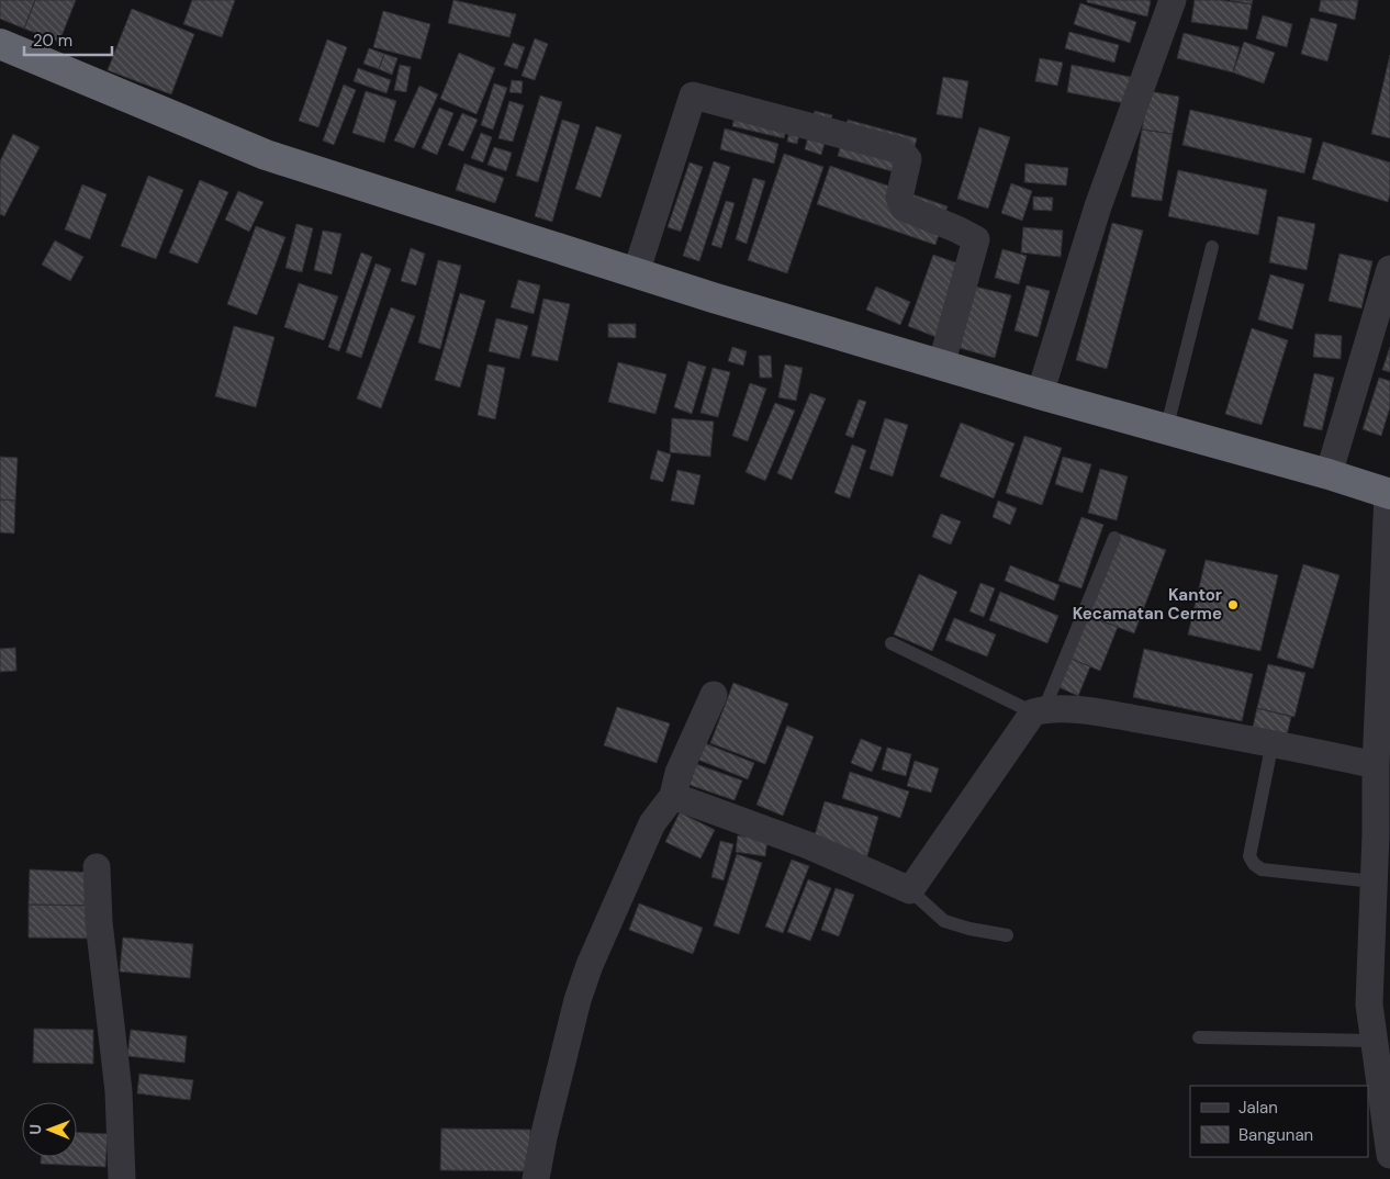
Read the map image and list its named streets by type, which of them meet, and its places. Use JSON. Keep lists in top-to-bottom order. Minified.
{"places":["Kantor Kecamatan Cerme"],"legend":["Jalan","Bangunan"],"scale_bar":"20 m","north":"left"}
